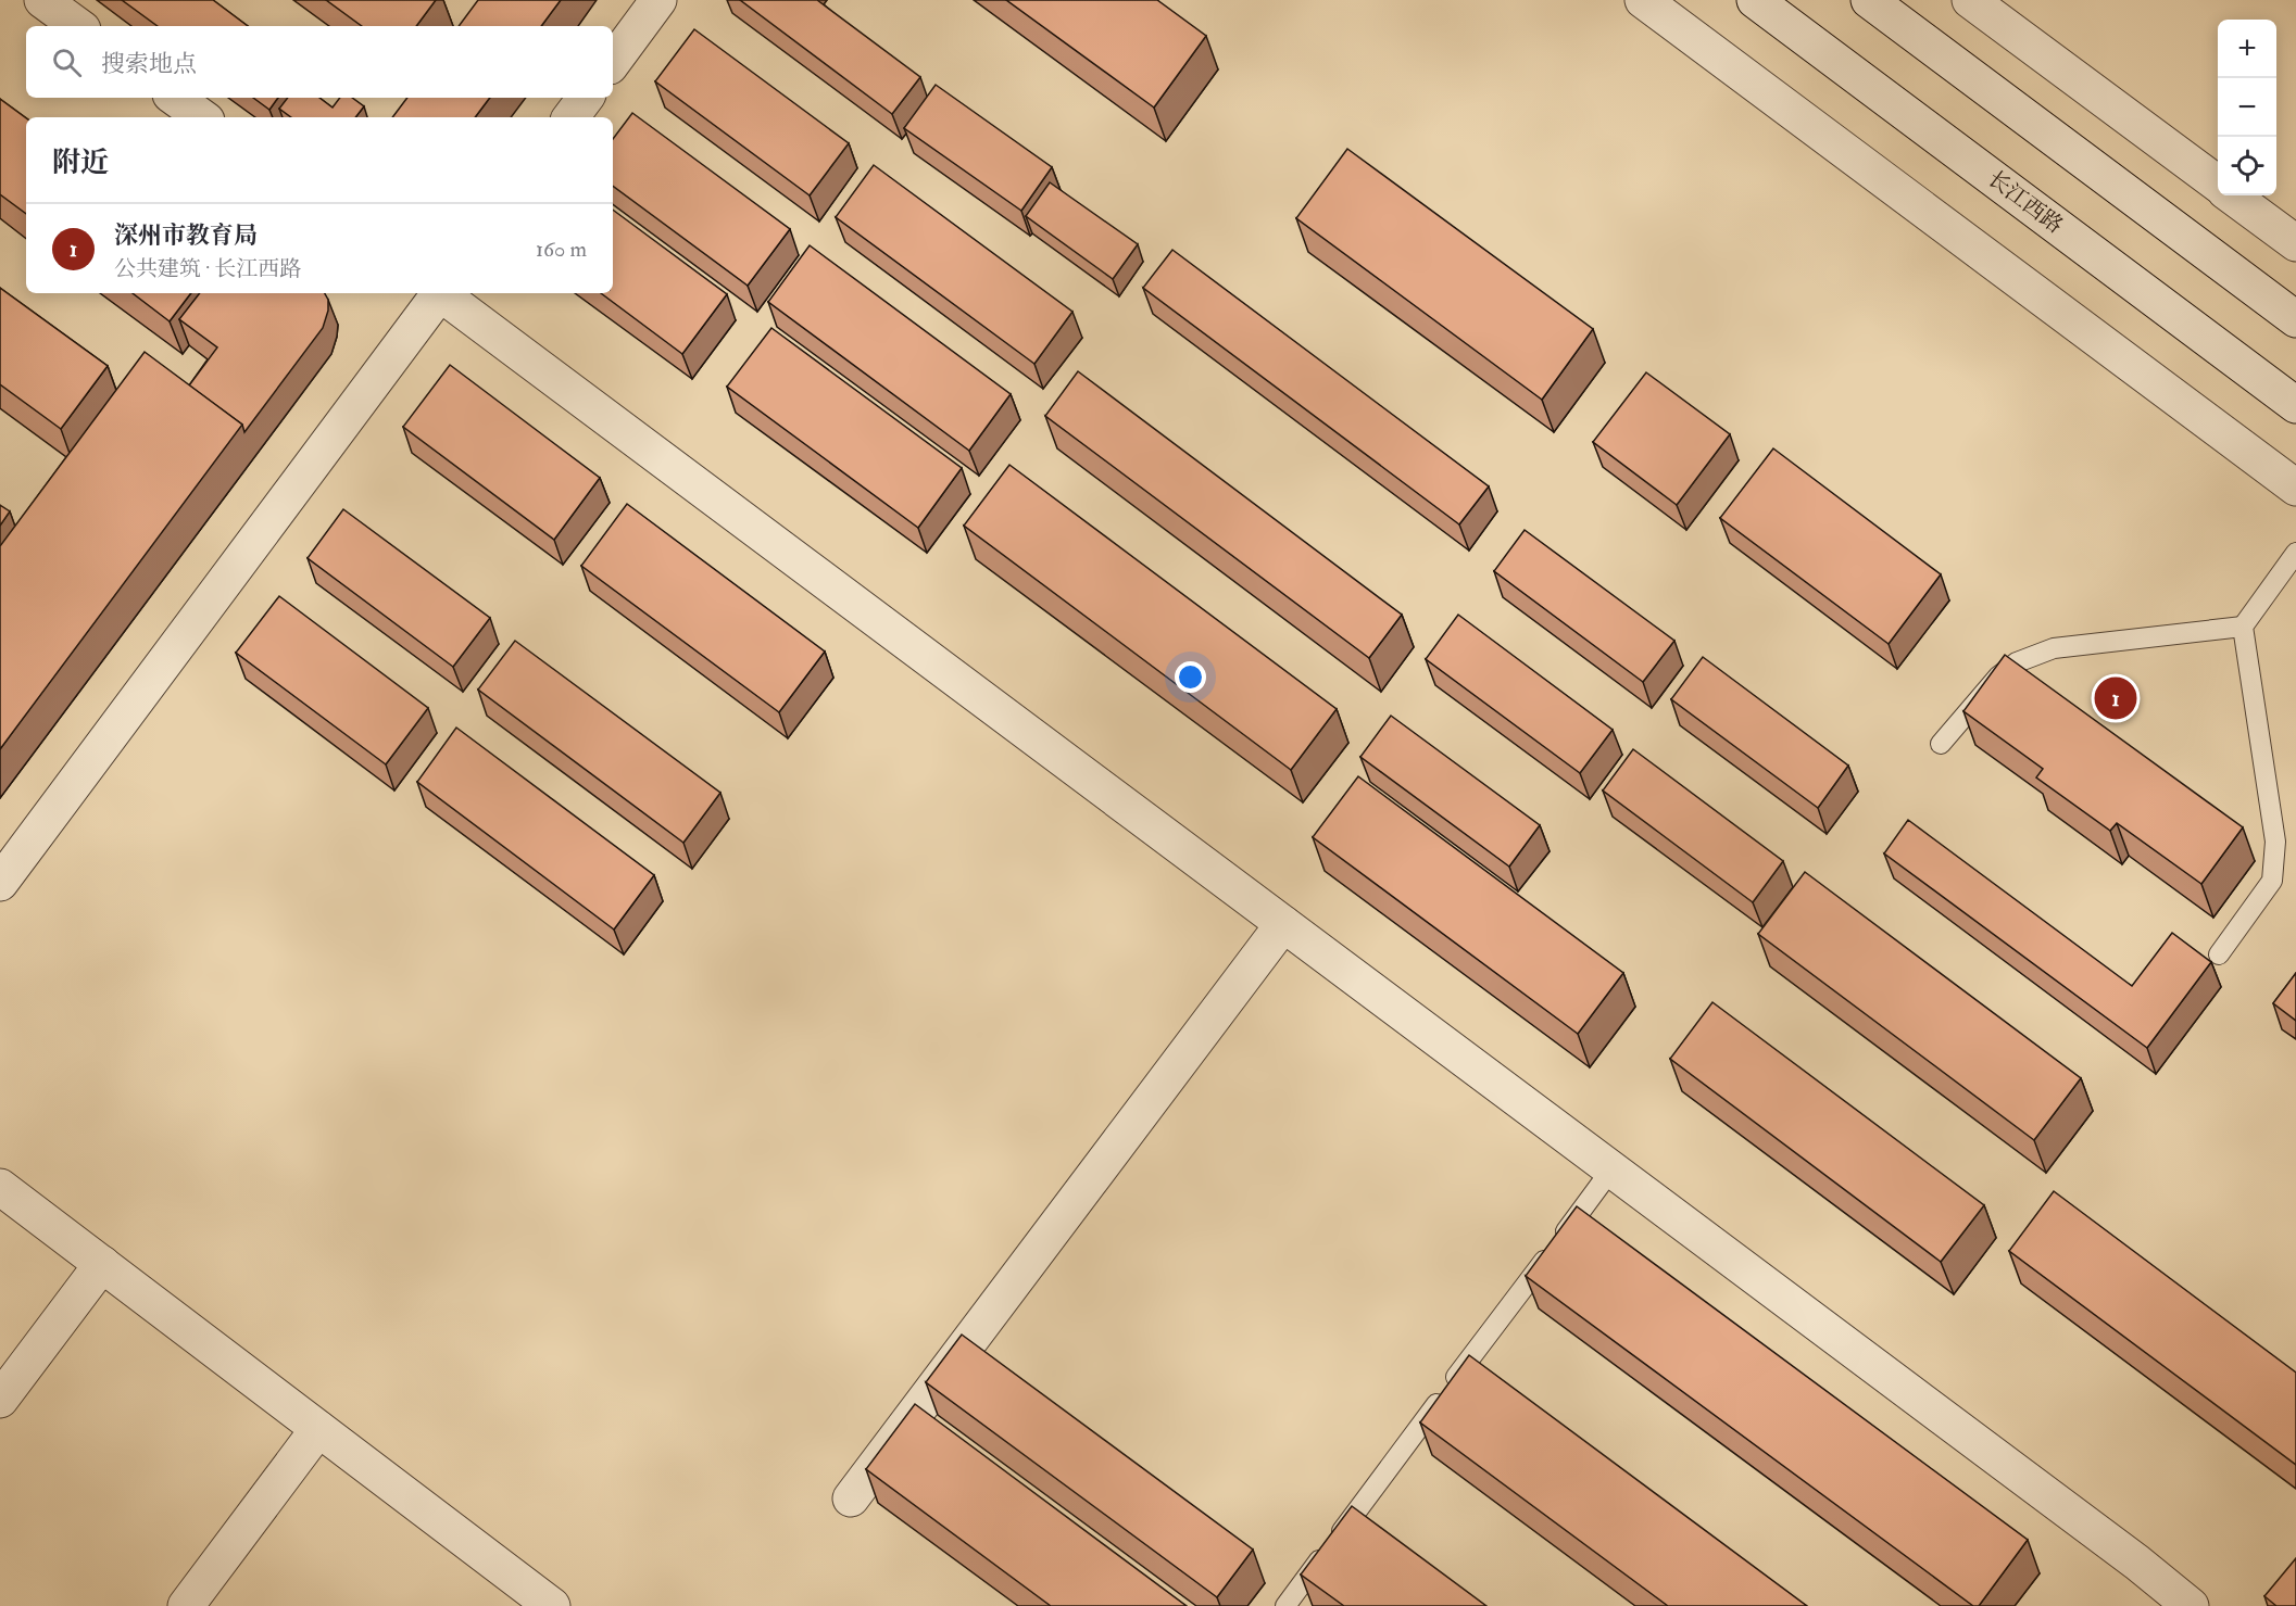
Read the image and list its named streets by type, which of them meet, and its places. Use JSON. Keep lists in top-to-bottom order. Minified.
{"streets":{"street":["长江西路"]},"page":{"map_buttons":["+","−"],"search":"搜索地点","heading":"附近","list":[{"mark":"1","name":"深州市教育局","note":"公共建筑 · 长江西路","value":"160 m"}],"pins":"1"}}
